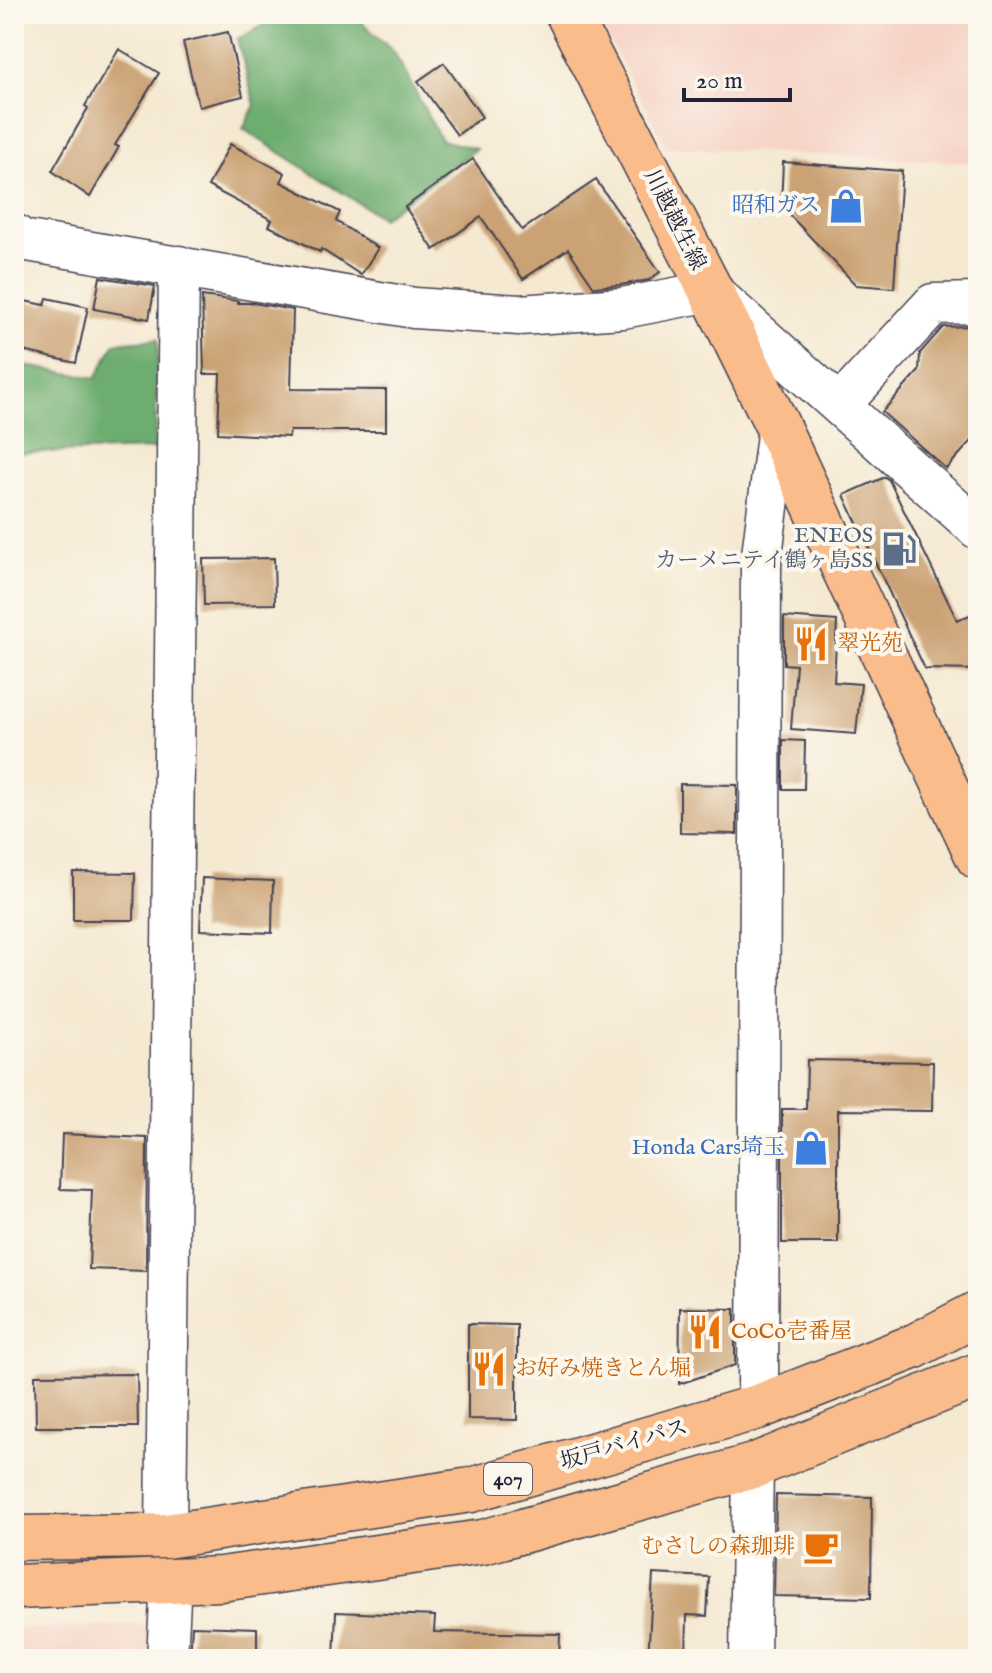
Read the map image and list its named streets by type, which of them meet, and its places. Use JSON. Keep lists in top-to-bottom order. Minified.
{"streets":{"main road":["川越越生線","坂戸バイパス","407"]},"places":{"shop":["昭和ガス","Honda Cars埼玉"],"fuel station":["ENEOS カーメニテイ鶴ヶ島SS"],"restaurant":["翠光苑","CoCo壱番屋","お好み焼きとん堀"],"cafe":["むさしの森珈琲"]},"scale_bar":"20 m"}
